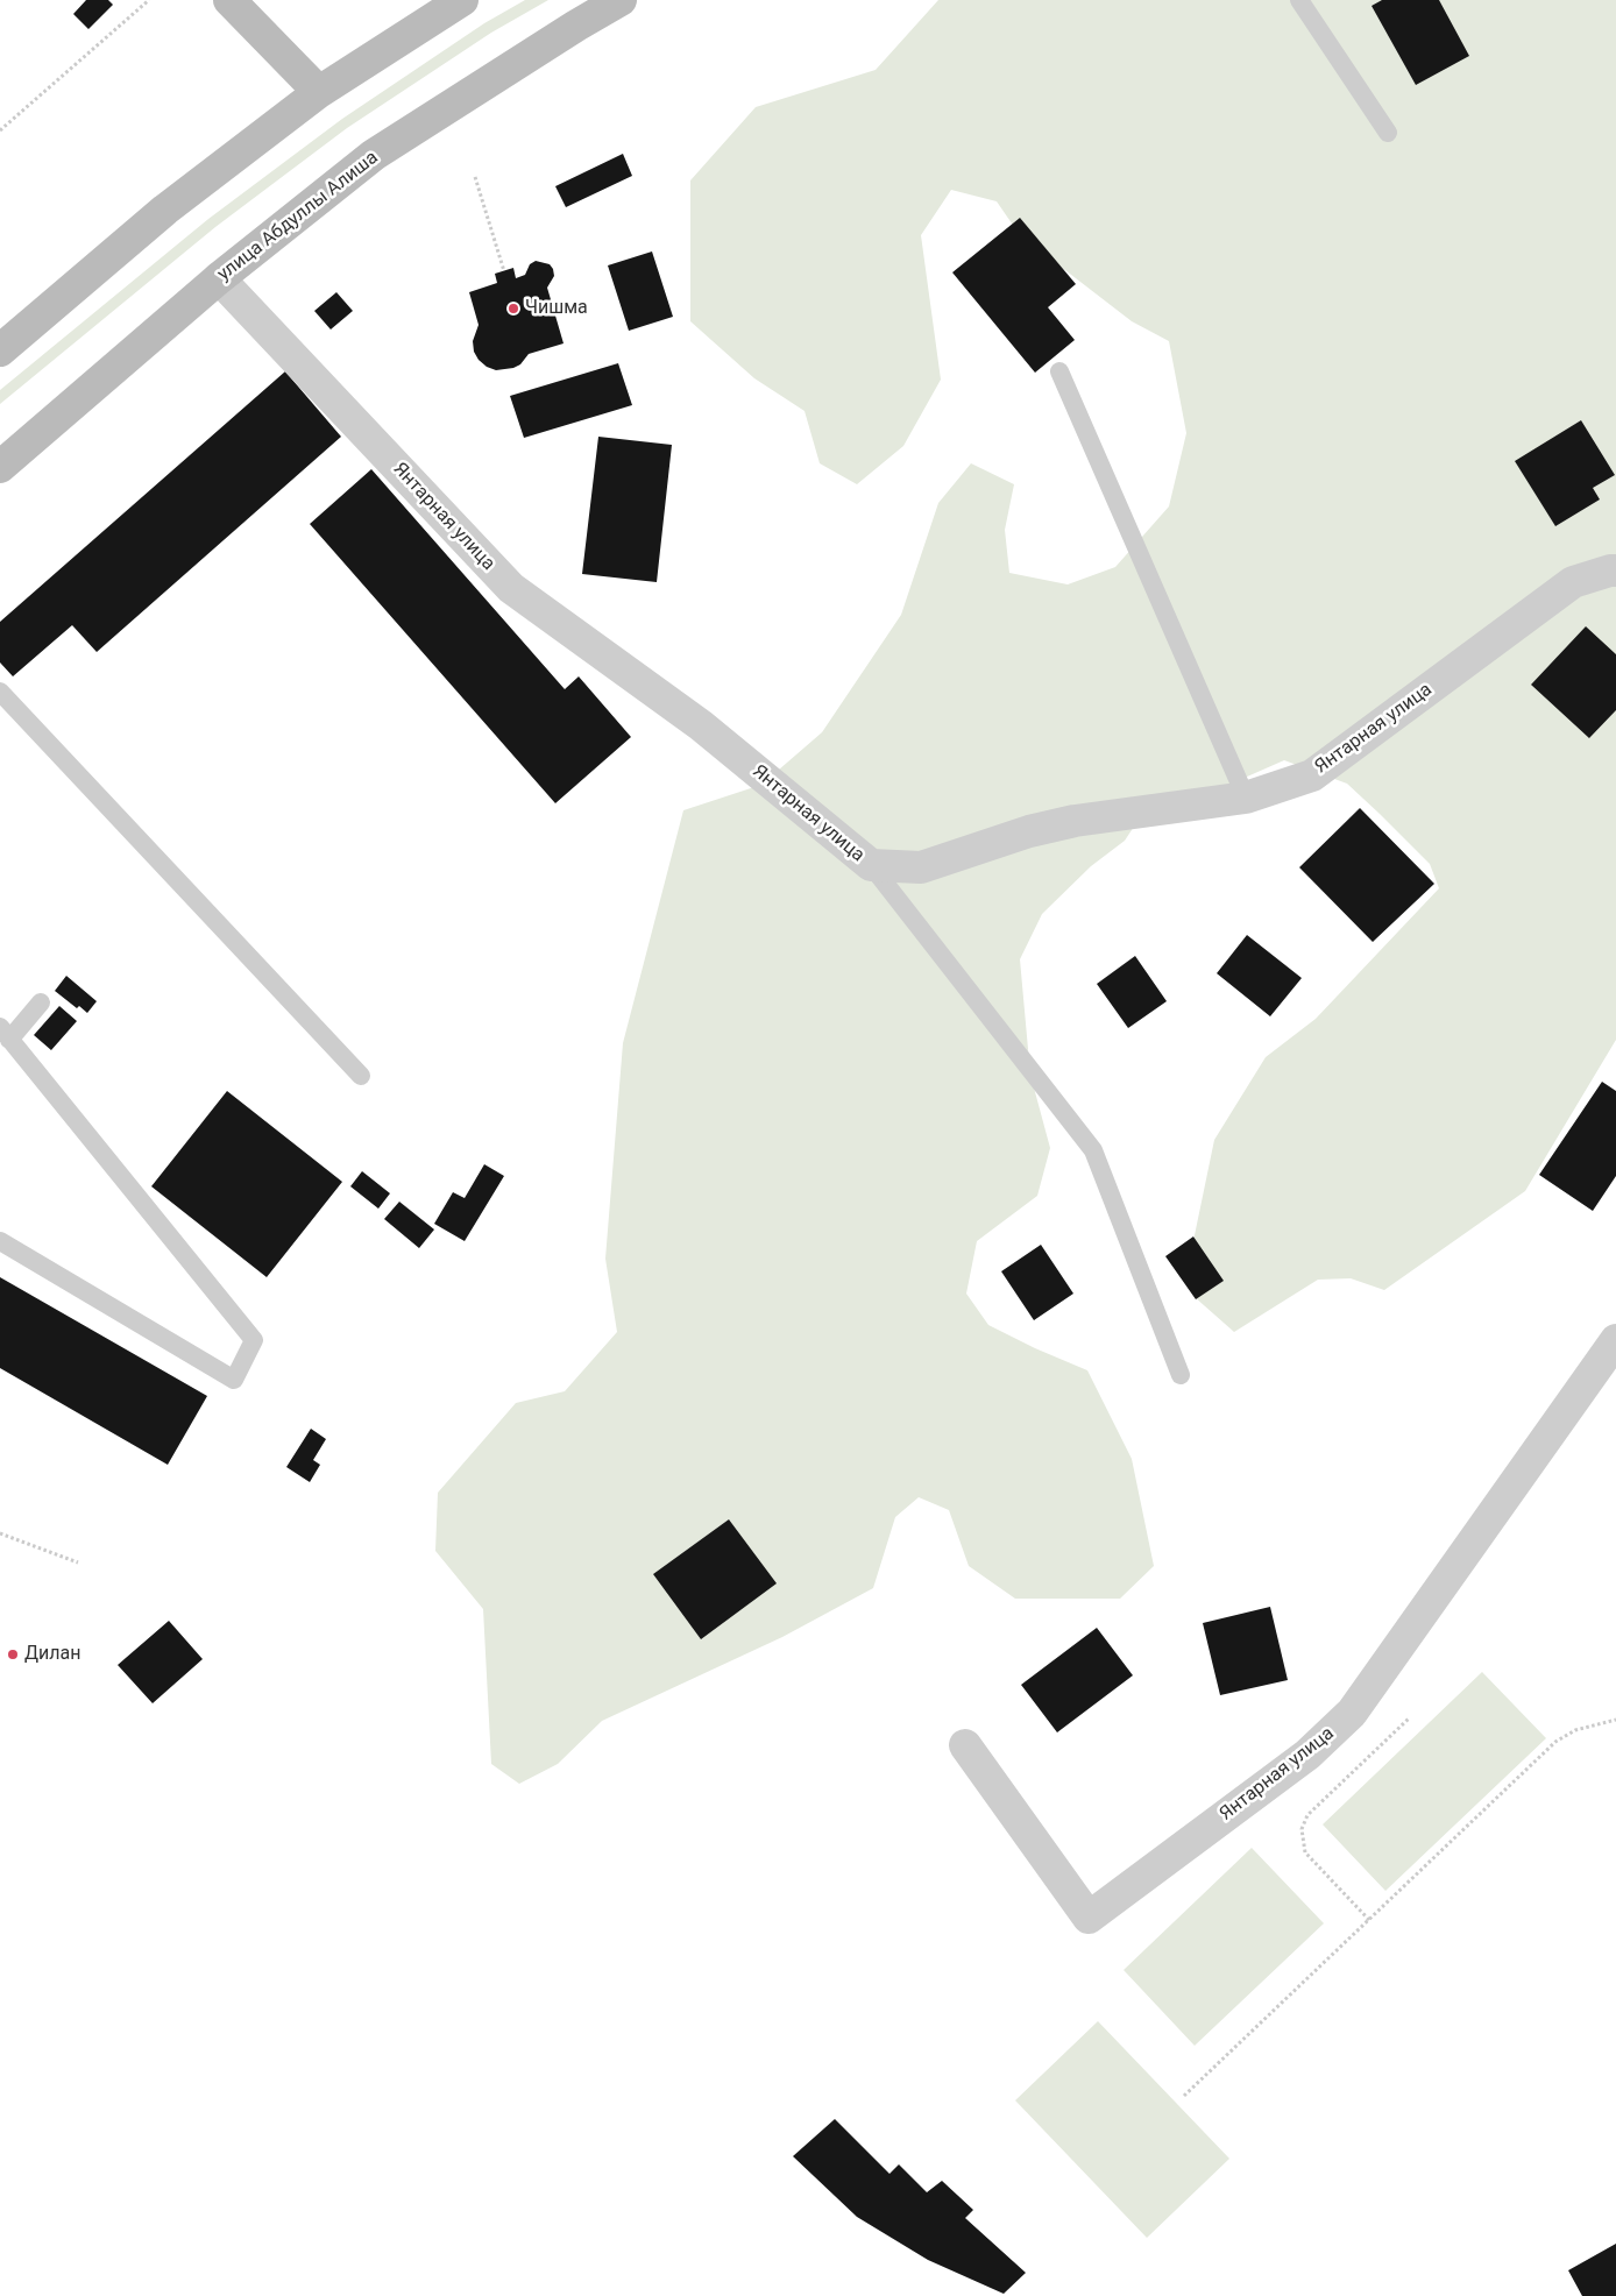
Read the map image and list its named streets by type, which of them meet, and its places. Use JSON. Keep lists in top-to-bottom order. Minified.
{"streets":{"main road":["улица Абдуллы Алиша"],"street":["Янтарная улица"]},"crossings":[["улица Абдуллы Алиша","Янтарная улица"]],"places":["Чишма","Дилан"]}
